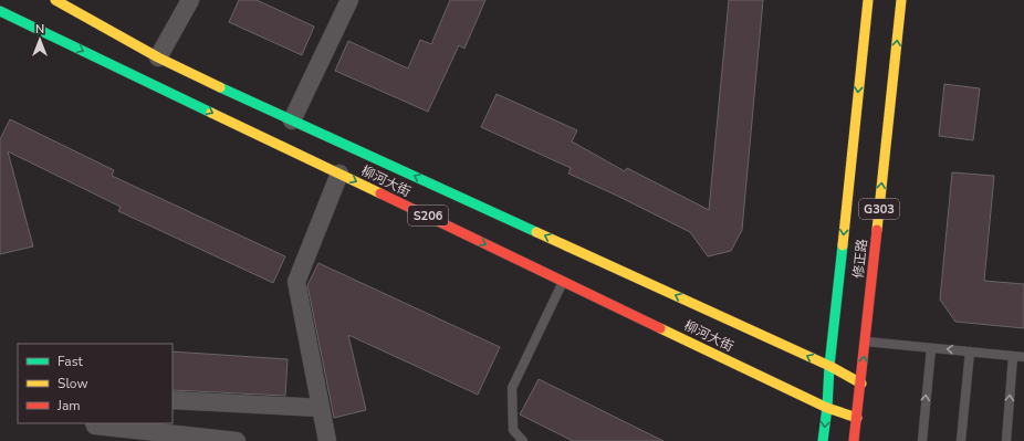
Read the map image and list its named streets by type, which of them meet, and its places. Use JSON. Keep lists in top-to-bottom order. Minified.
{"streets":{"main road":["柳河大街","G303","S206","修正路"]},"crossings":[["柳河大街","修正路"]],"legend":["Fast","Slow","Jam"],"north":"top"}
